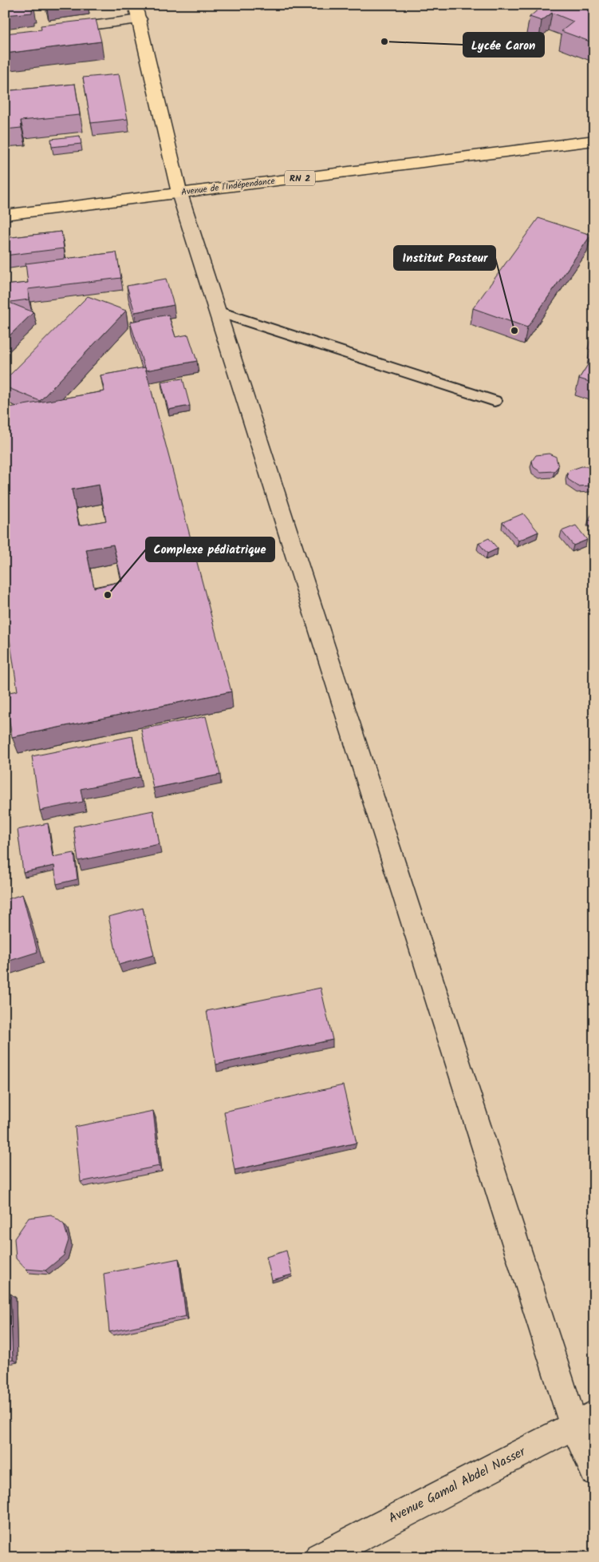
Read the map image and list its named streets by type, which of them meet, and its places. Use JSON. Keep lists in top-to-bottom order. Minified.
{"streets":{"main road":["RN 2","Avenue de l'Indépendance"],"street":["Avenue Gamal Abdel Nasser"]},"places":["Lycée Caron","Institut Pasteur","Complexe pédiatrique"]}
